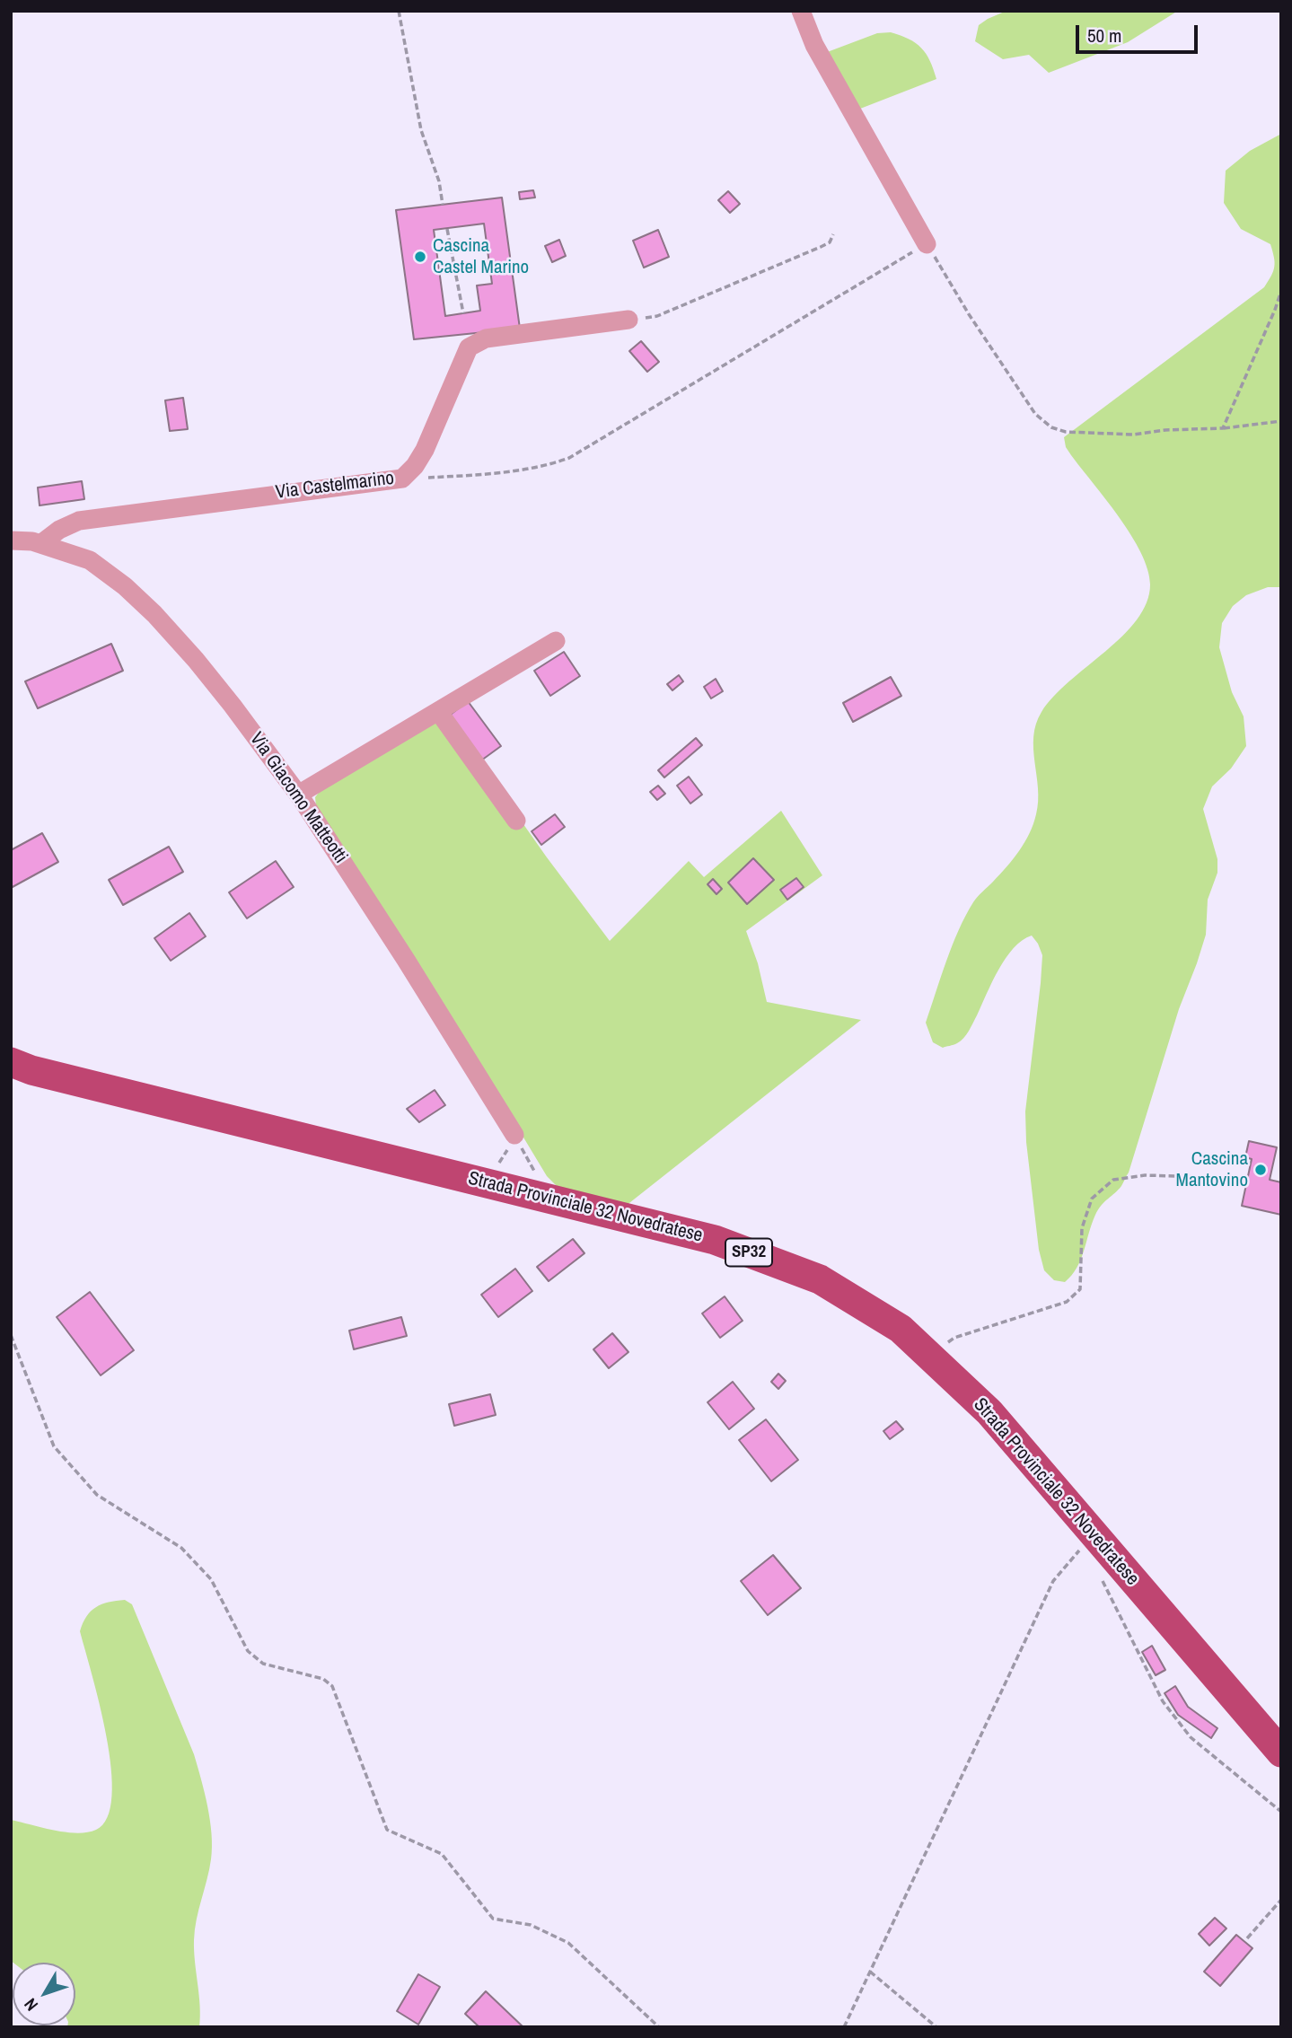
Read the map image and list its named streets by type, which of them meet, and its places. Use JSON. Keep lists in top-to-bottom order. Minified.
{"streets":{"main road":["Strada Provinciale 32 Novedratese","SP32"],"street":["Via Castelmarino","Via Giacomo Matteotti"]},"crossings":[["Via Castelmarino","Via Giacomo Matteotti"]],"places":["Cascina Castel Marino","Cascina Mantovino"],"scale_bar":"50 m","north":"bottom left"}
